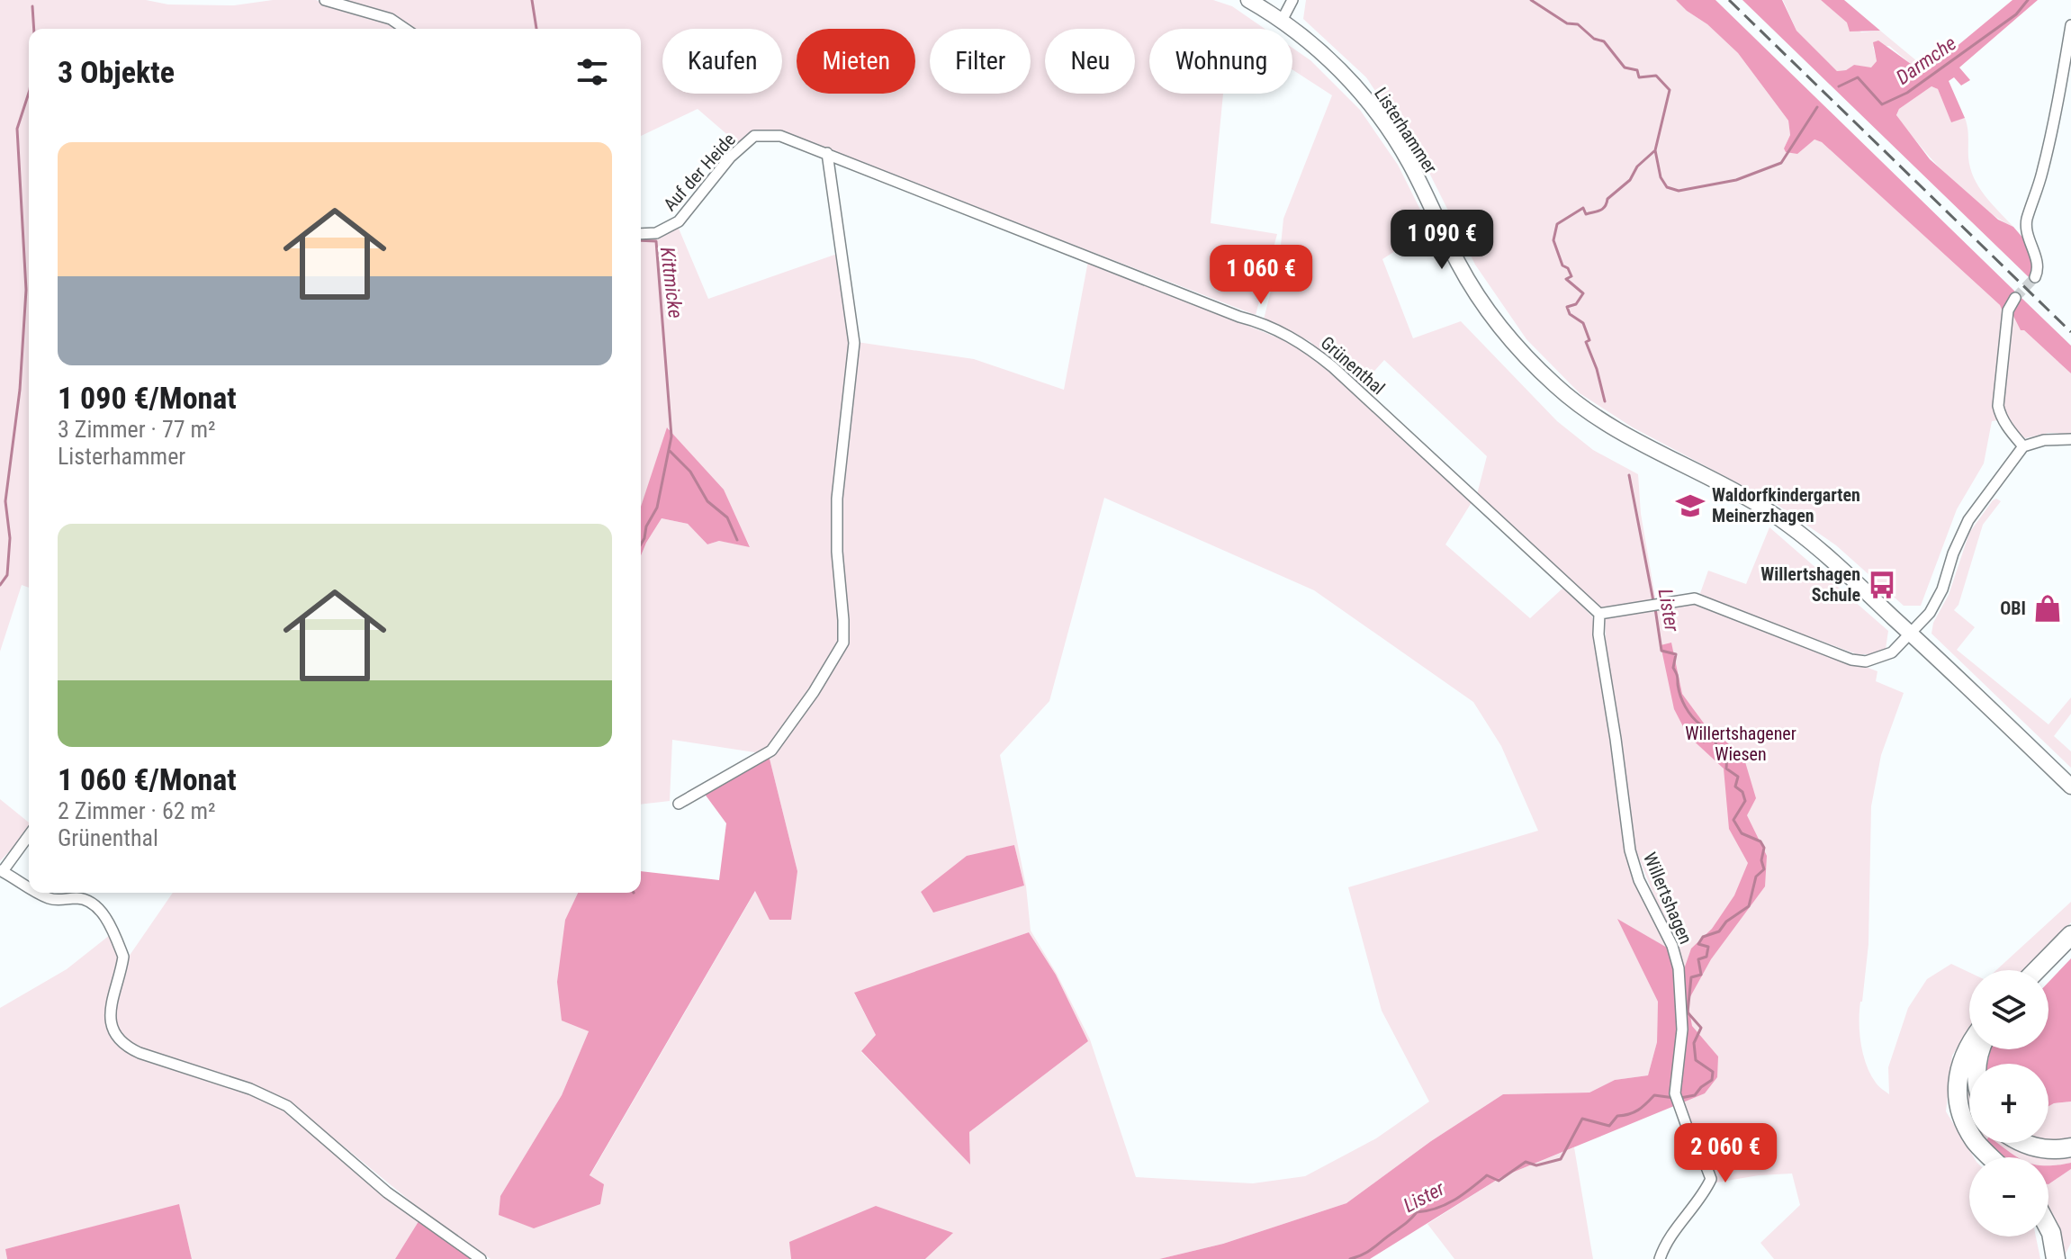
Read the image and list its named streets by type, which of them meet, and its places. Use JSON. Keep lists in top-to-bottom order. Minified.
{"streets":{"main road":["Listerhammer"],"street":["Auf der Heide","Grünenthal","Willertshagen"]},"crossings":[["Auf der Heide","Grünenthal"],["Grünenthal","Willertshagen"]],"water":["Darmche","Kittmicke","Lister"],"parks":["Willertshagener Wiesen"],"places":{"school or university":["Waldorfkindergarten Meinerzhagen"],"bus stop":["Willertshagen Schule"],"shop":["OBI"]},"page":{"chip":["Kaufen","Mieten","Filter","Neu","Wohnung"],"heading":"3 Objekte","list":[{"name":"1 090 €/Monat","note":"3 Zimmer · 77 m² · Listerhammer"},{"name":"1 060 €/Monat","note":"2 Zimmer · 62 m² · Grünenthal"}],"price":["1 090 €","1 060 €","2 060 €"],"map_buttons":["+","−"]}}
